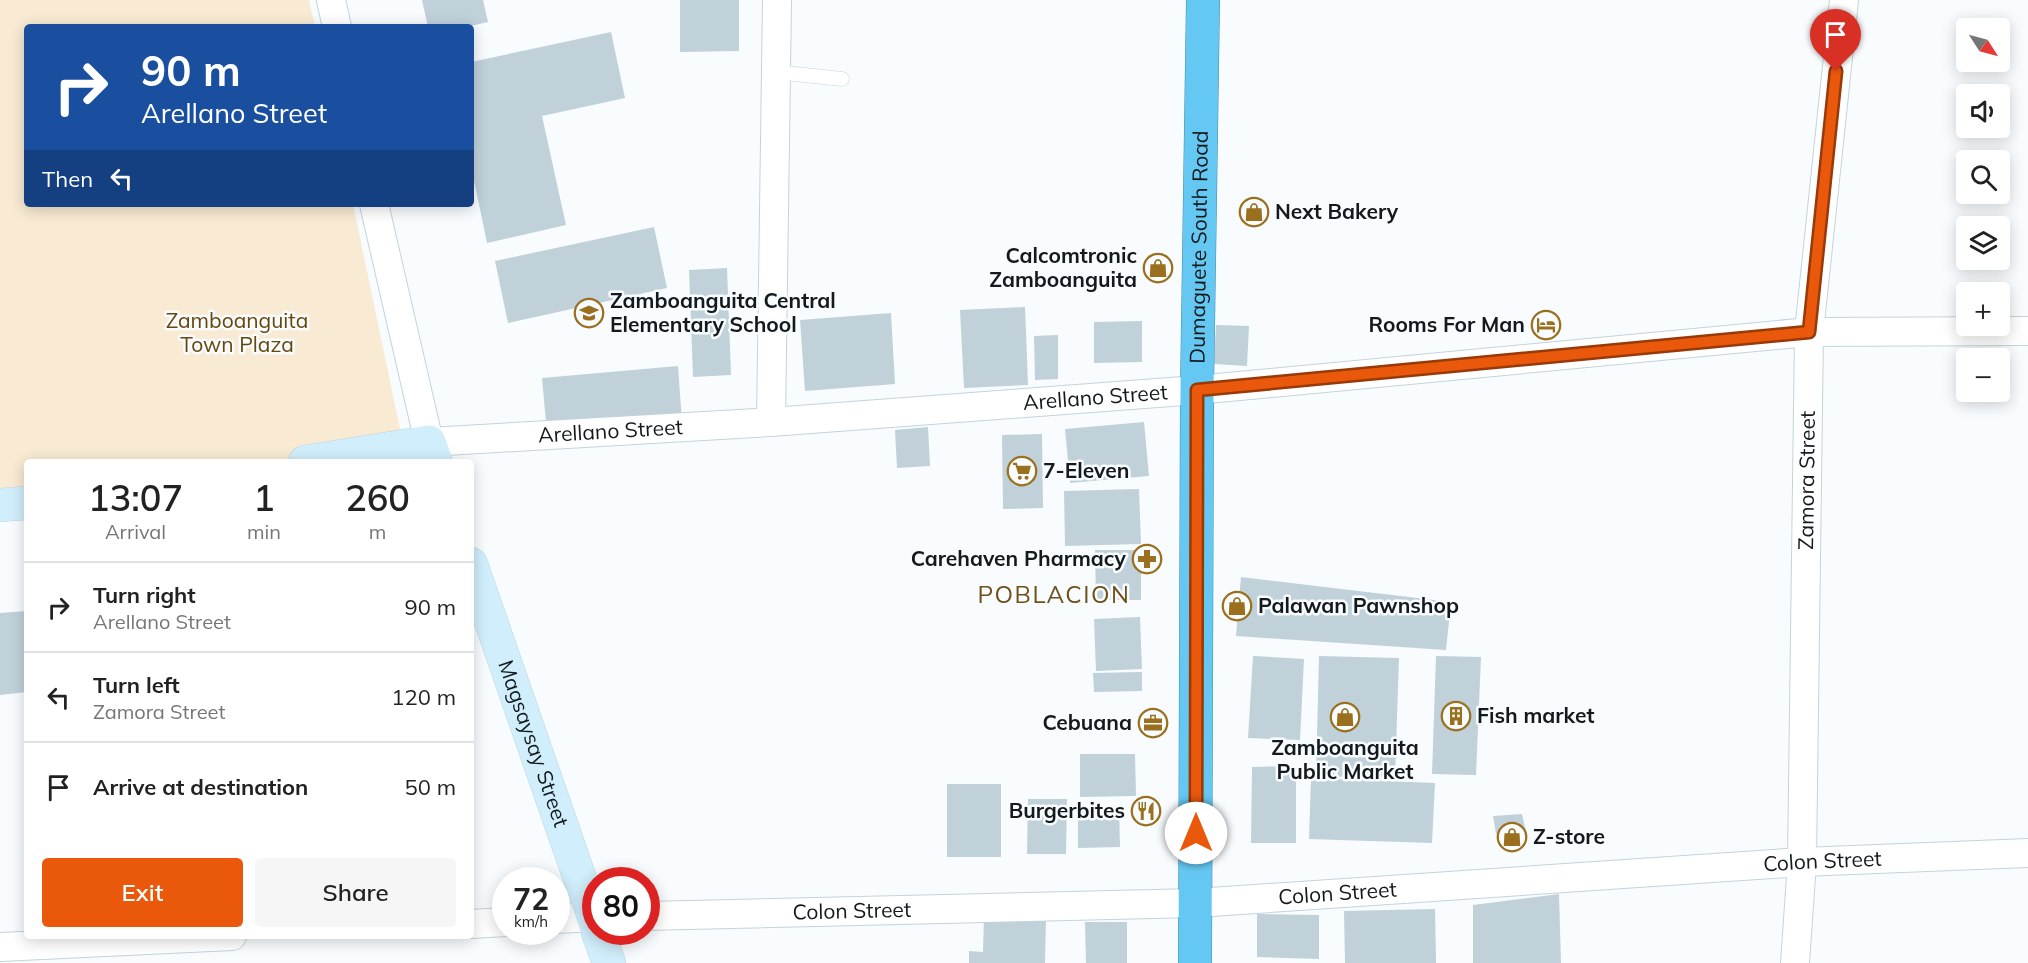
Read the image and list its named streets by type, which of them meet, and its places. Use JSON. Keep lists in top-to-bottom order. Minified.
{"streets":{"highway":["Dumaguete South Road"],"street":["Arellano Street","Zamora Street","Magsaysay Street","Colon Street"]},"crossings":[["Dumaguete South Road","Arellano Street"],["Dumaguete South Road","Colon Street"],["Arellano Street","Zamora Street"],["Zamora Street","Colon Street"]],"districts":["POBLACION"],"parks":["Zamboanguita Town Plaza"],"places":{"shop":["Next Bakery","Calcomtronic Zamboanguita","Palawan Pawnshop","Zamboanguita Public Market","Z-store"],"school or university":["Zamboanguita Central Elementary School"],"hotel":["Rooms For Man"],"supermarket":["7-Eleven"],"pharmacy":["Carehaven Pharmacy"],"building":["Fish market"],"office":["Cebuana"],"restaurant":["Burgerbites"]},"north":"bottom right","page":{"map_buttons":["+","−"],"turn":["90 m","Arellano Street"],"then":"Then","eta":["13:07","Arrival","1","min","260","m"],"list":[{"name":"Turn right","note":"Arellano Street","value":"90 m"},{"name":"Turn left","note":"Zamora Street","value":"120 m"},{"name":"Arrive at destination","value":"50 m"}],"buttons":["Exit","Share"],"speed":"72 km/h","limit":"80"}}
